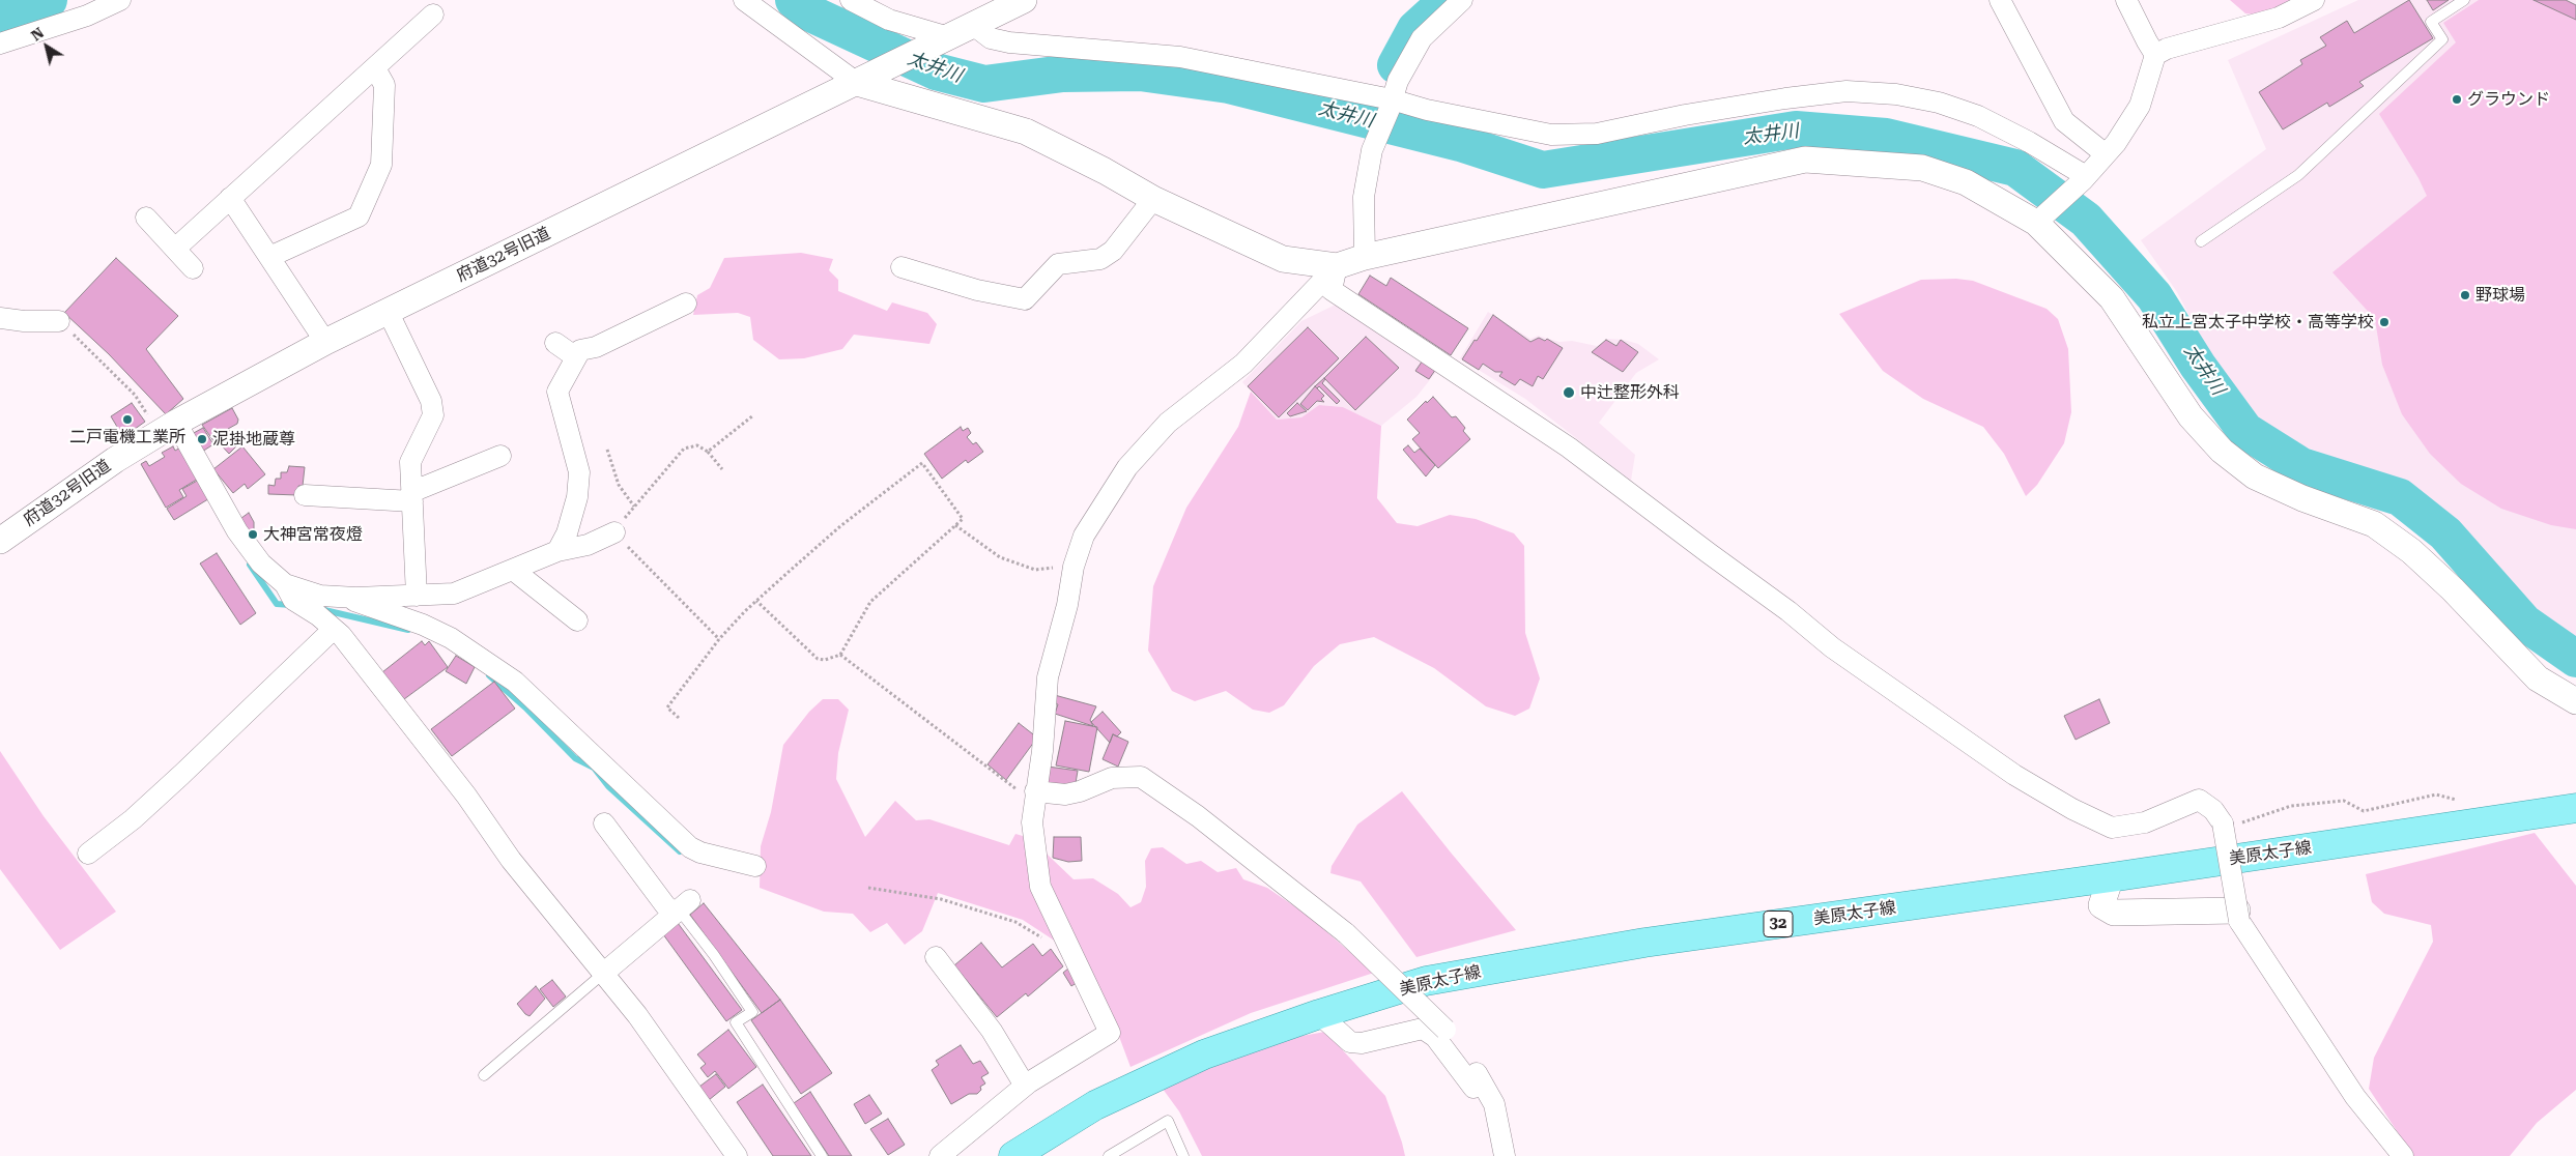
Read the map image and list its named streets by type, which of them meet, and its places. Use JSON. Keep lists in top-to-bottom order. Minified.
{"streets":{"main road":["美原太子線","32"],"street":["府道32号旧道"]},"water":["太井川"],"places":["グラウンド","野球場","私立上宮太子中学校・高等学校","中辻整形外科","二戸電機工業所","泥掛地蔵尊","大神宮常夜燈"],"north":"top left"}
